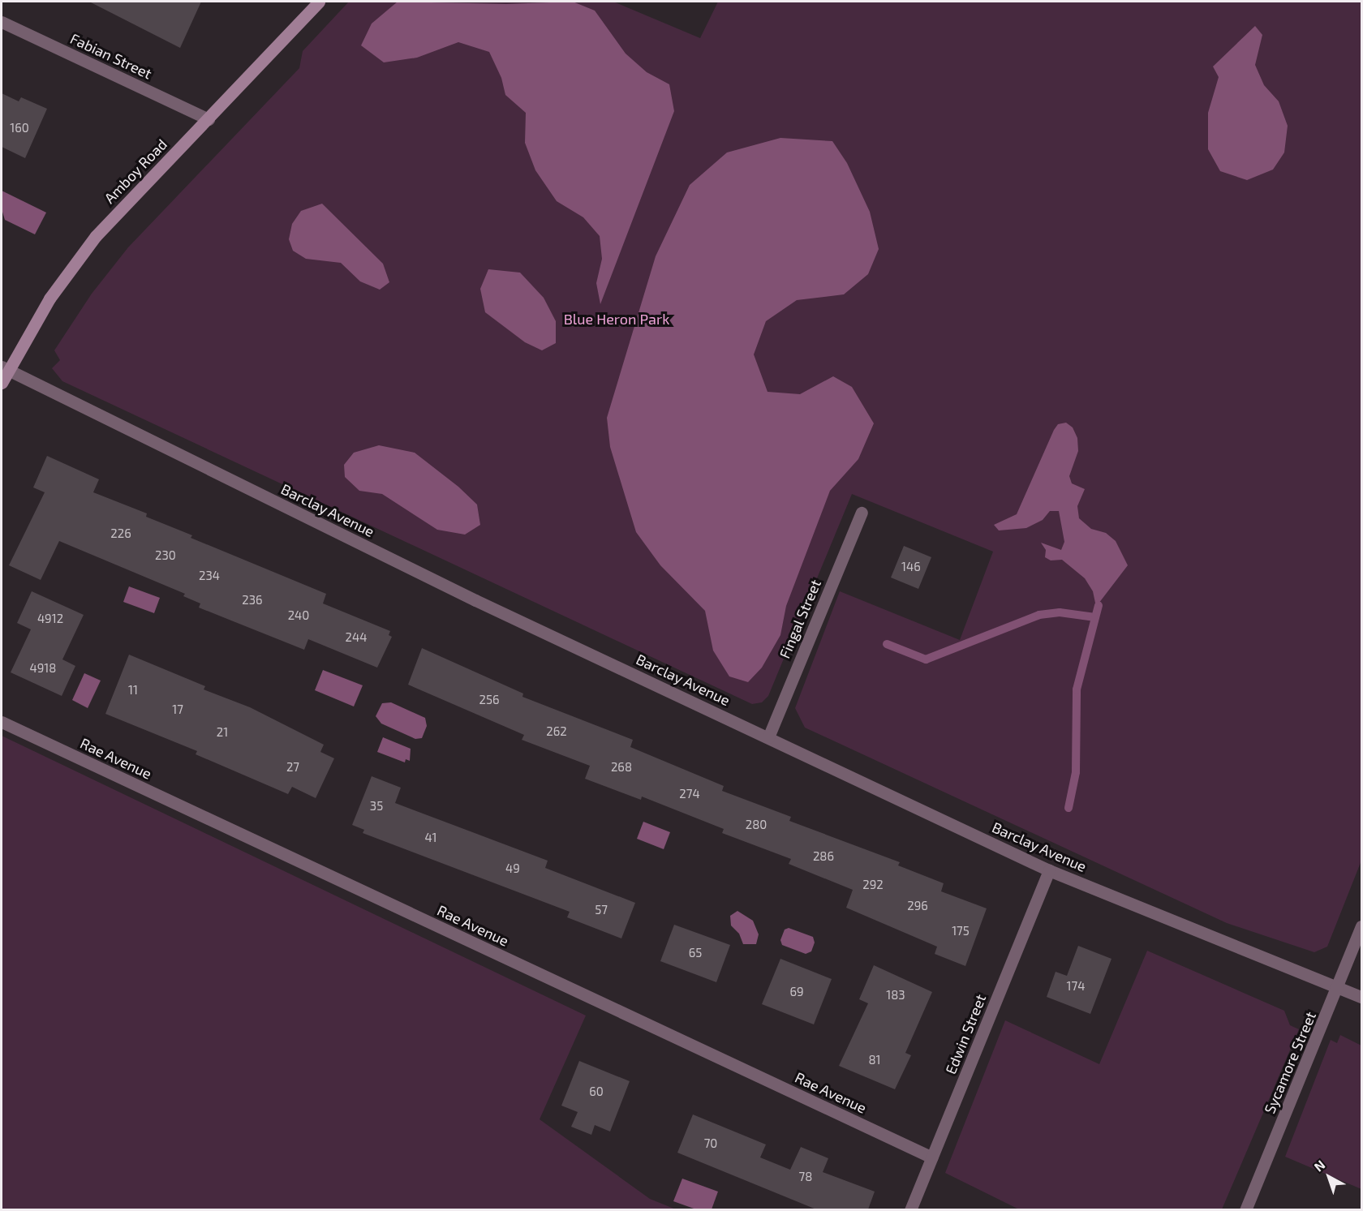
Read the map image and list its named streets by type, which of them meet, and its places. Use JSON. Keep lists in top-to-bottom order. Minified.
{"streets":{"main road":["Amboy Road"],"street":["Fabian Street","Barclay Avenue","Fingal Street","Rae Avenue","Edwin Street","Sycamore Street"]},"crossings":[["Fabian Street","Amboy Road"],["Amboy Road","Barclay Avenue"],["Barclay Avenue","Fingal Street"],["Barclay Avenue","Edwin Street"],["Barclay Avenue","Sycamore Street"],["Rae Avenue","Edwin Street"]],"parks":["Blue Heron Park"],"house_numbers":["160","226","230","146","234","236","240","4912","244","4918","11","256","17","262","21","27","268","274","35","280","41","286","49","292","296","57","175","65","174","69","183","81","60","70","78"],"north":"top left"}
